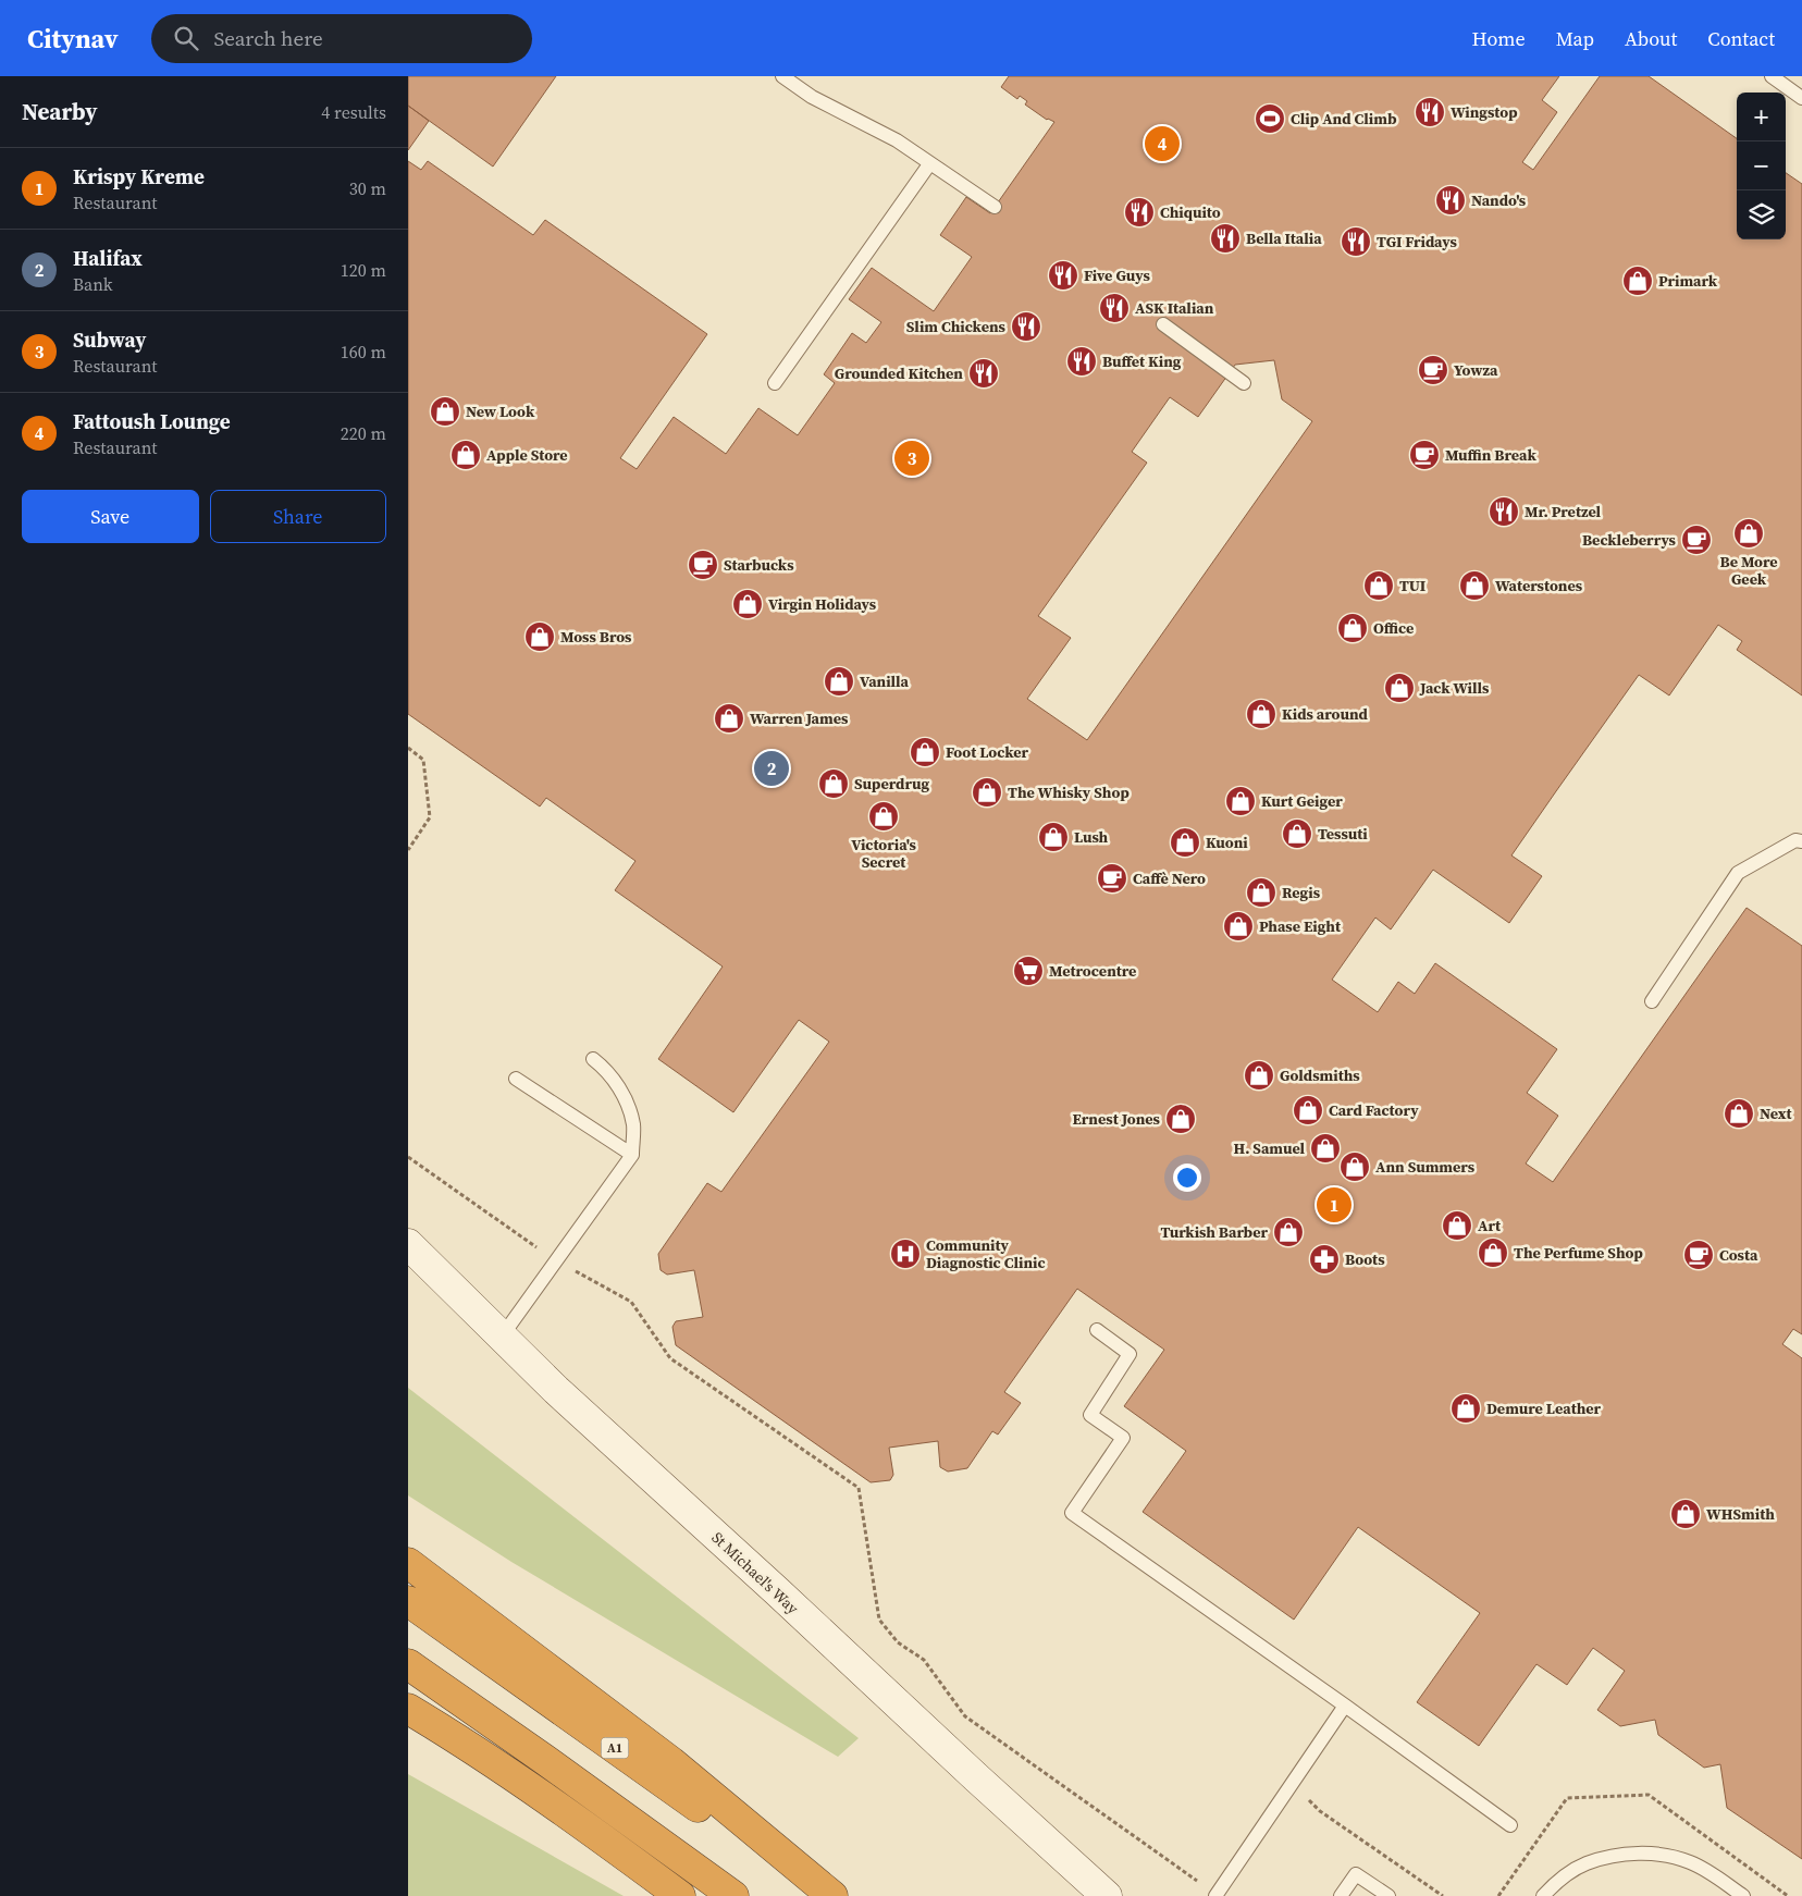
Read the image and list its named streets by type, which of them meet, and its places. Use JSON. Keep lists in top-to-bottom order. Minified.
{"streets":{"highway":["A1"],"street":["St Michael's Way"]},"places":{"restaurant":["Wingstop","Nando's","Chiquito","Bella Italia","TGI Fridays","Five Guys","ASK Italian","Slim Chickens","Buffet King","Grounded Kitchen","Mr. Pretzel"],"sports":["Clip And Climb"],"shop":["Primark","New Look","Apple Store","Be More Geek","TUI","Waterstones","Virgin Holidays","Office","Moss Bros","Vanilla","Jack Wills","Kids around","Warren James","Foot Locker","Superdrug","The Whisky Shop","Kurt Geiger","Victoria's Secret","Tessuti","Lush","Kuoni","Regis","Phase Eight","Goldsmiths","Card Factory","Next","Ernest Jones","H. Samuel","Ann Summers","Art","Turkish Barber","The Perfume Shop","Demure Leather","WHSmith"],"cafe":["Yowza","Muffin Break","Beckleberrys","Starbucks","Caffè Nero","Costa"],"supermarket":["Metrocentre"],"hospital":["Community Diagnostic Clinic"],"pharmacy":["Boots"]},"page":{"header":"Citynav","search":"Search here","nav":["Home","Map","About","Contact"],"heading":["Nearby","4 results"],"map_buttons":["+","−"],"pins":["4","3","2","1"],"list":[{"mark":"1","name":"Krispy Kreme","note":"Restaurant","value":"30 m"},{"mark":"2","name":"Halifax","note":"Bank","value":"120 m"},{"mark":"3","name":"Subway","note":"Restaurant","value":"160 m"},{"mark":"4","name":"Fattoush Lounge","note":"Restaurant","value":"220 m"}],"buttons":["Save","Share"]}}
